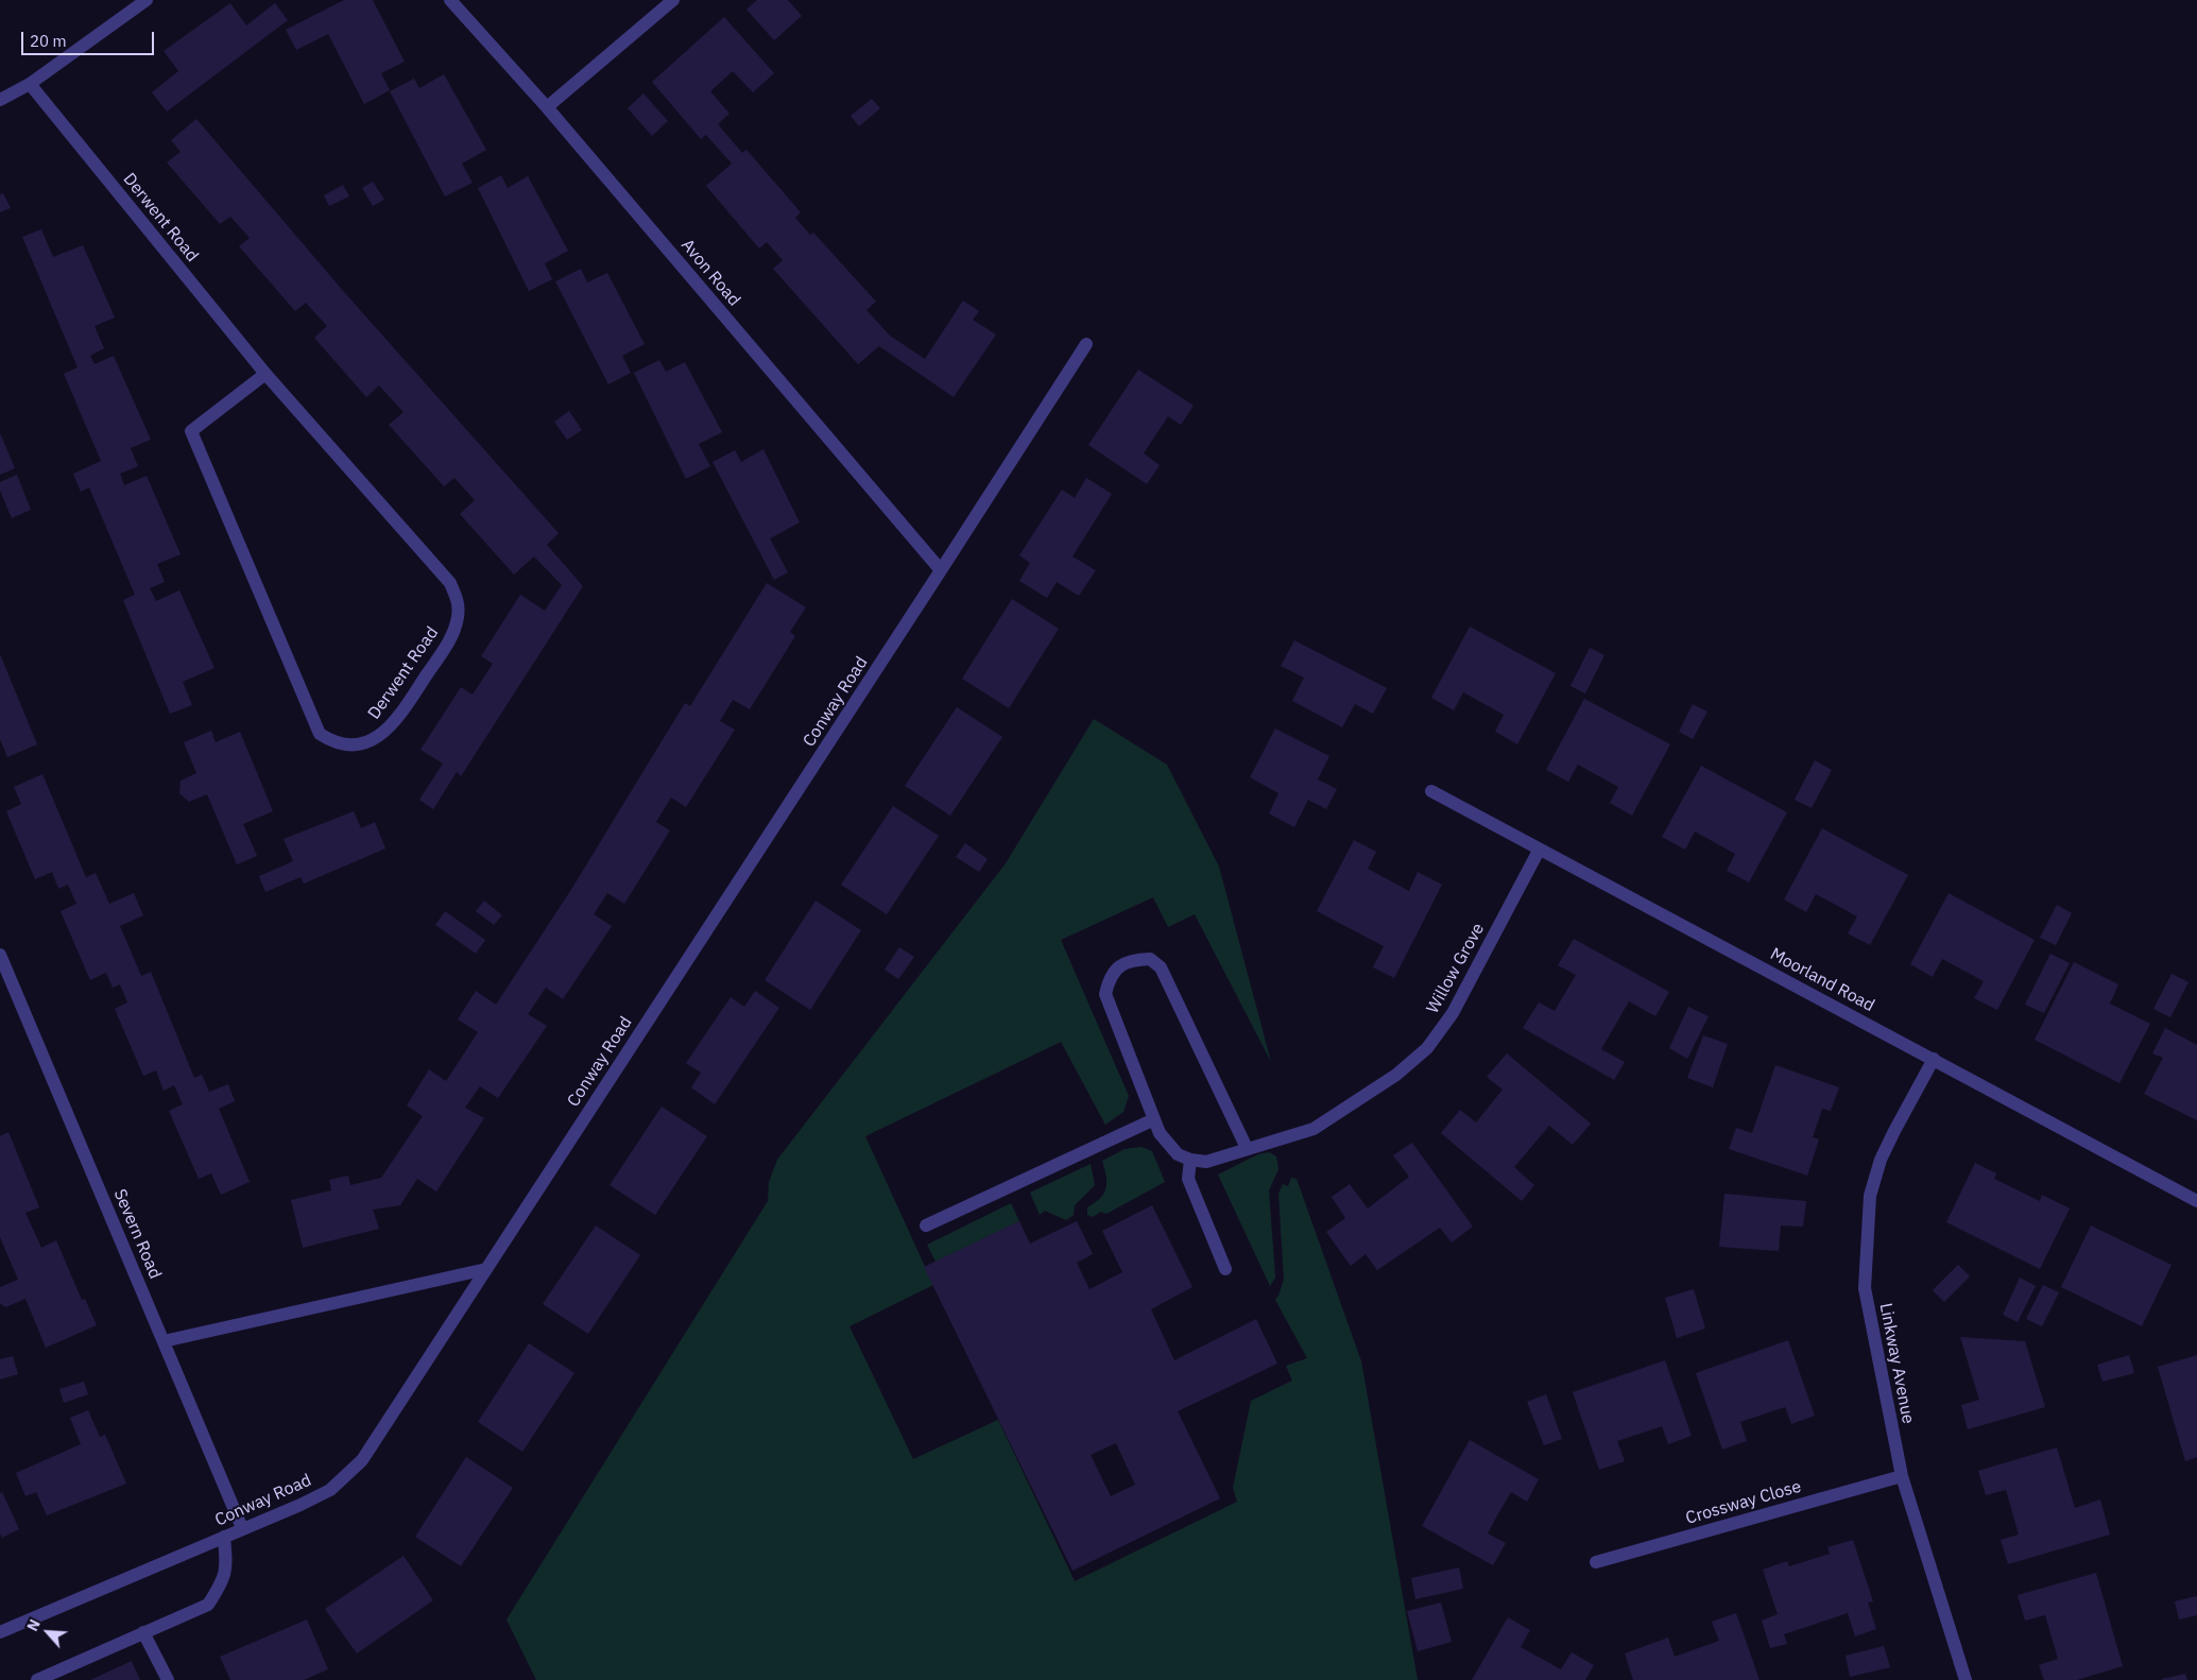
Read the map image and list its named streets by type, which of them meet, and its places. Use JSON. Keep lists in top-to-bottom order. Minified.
{"streets":{"street":["Derwent Road","Avon Road","Conway Road","Willow Grove","Moorland Road","Severn Road","Linkway Avenue","Crossway Close"]},"crossings":[["Avon Road","Conway Road"],["Conway Road","Severn Road"],["Willow Grove","Moorland Road"],["Moorland Road","Linkway Avenue"],["Linkway Avenue","Crossway Close"]],"scale_bar":"20 m","north":"top left"}
